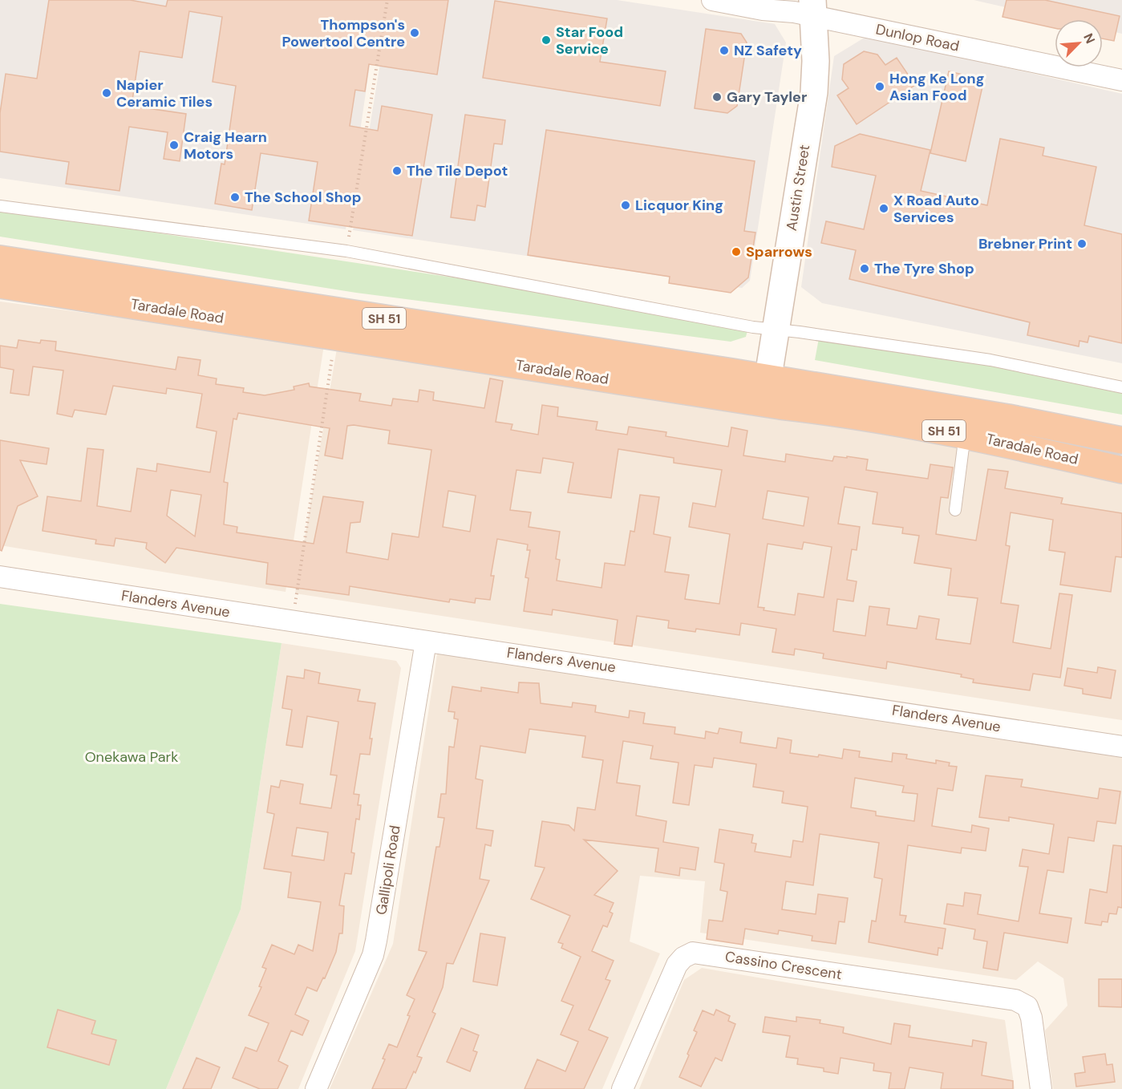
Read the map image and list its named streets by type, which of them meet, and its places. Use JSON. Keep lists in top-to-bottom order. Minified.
{"streets":{"highway":["Taradale Road","SH 51"],"main road":["Austin Street"],"street":["Dunlop Road","Flanders Avenue","Gallipoli Road","Cassino Crescent"]},"crossings":[["Dunlop Road","Austin Street"],["Austin Street","Taradale Road"],["Flanders Avenue","Gallipoli Road"]],"parks":["Onekawa Park"],"places":["Thompson's Powertool Centre","Star Food Service","NZ Safety","Hong Ke Long Asian Food","Napier Ceramic Tiles","Gary Tayler","Craig Hearn Motors","The Tile Depot","The School Shop","Licquor King","X Road Auto Services","Brebner Print","Sparrows","The Tyre Shop"],"north":"top right"}
